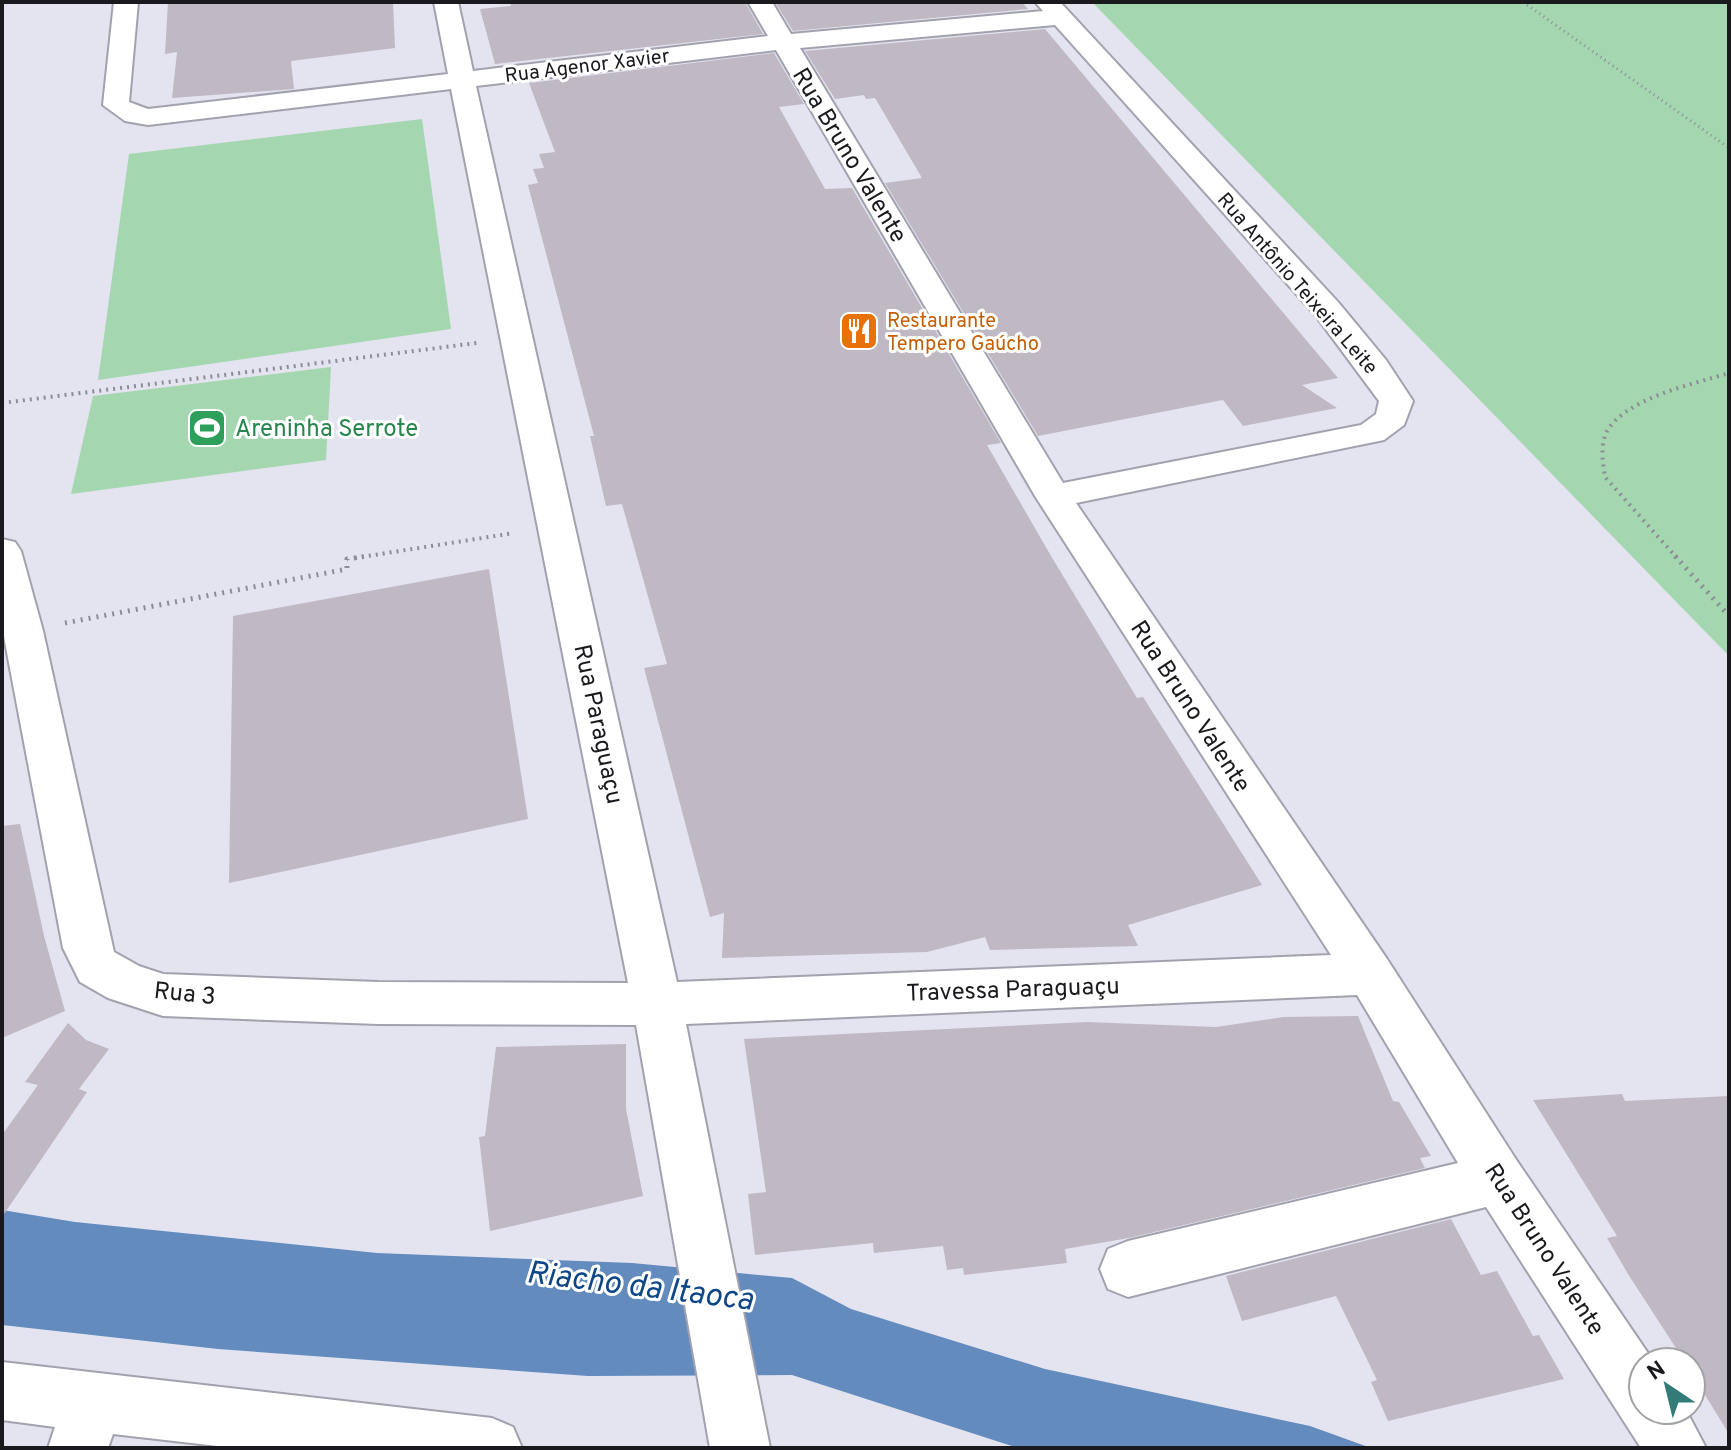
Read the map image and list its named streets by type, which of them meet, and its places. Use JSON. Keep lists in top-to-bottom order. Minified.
{"streets":{"street":["Rua Agenor Xavier","Rua Bruno Valente","Rua Antônio Teixeira Leite","Rua Paraguaçu","Travessa Paraguaçu","Rua 3"]},"crossings":[["Rua Agenor Xavier","Rua Bruno Valente"],["Rua Agenor Xavier","Rua Antônio Teixeira Leite"],["Rua Agenor Xavier","Rua Paraguaçu"],["Rua Bruno Valente","Rua Antônio Teixeira Leite"],["Rua Bruno Valente","Travessa Paraguaçu"],["Rua Paraguaçu","Travessa Paraguaçu"],["Rua Paraguaçu","Rua 3"],["Travessa Paraguaçu","Rua 3"]],"water":["Riacho da Itaoca"],"places":{"restaurant":["Restaurante Tempero Gaúcho"],"sports":["Areninha Serrote"]},"north":"top left"}
